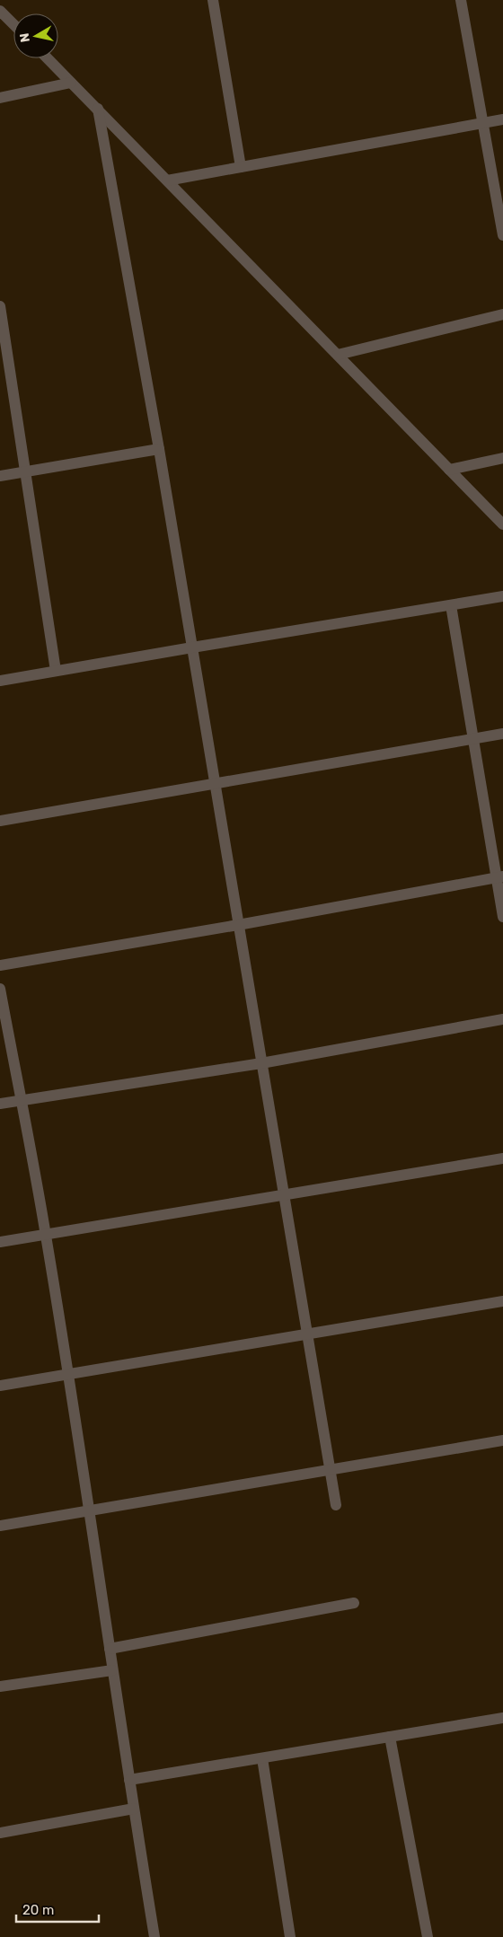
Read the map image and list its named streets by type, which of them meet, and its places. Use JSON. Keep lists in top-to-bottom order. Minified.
{"scale_bar":"20 m","north":"left"}
